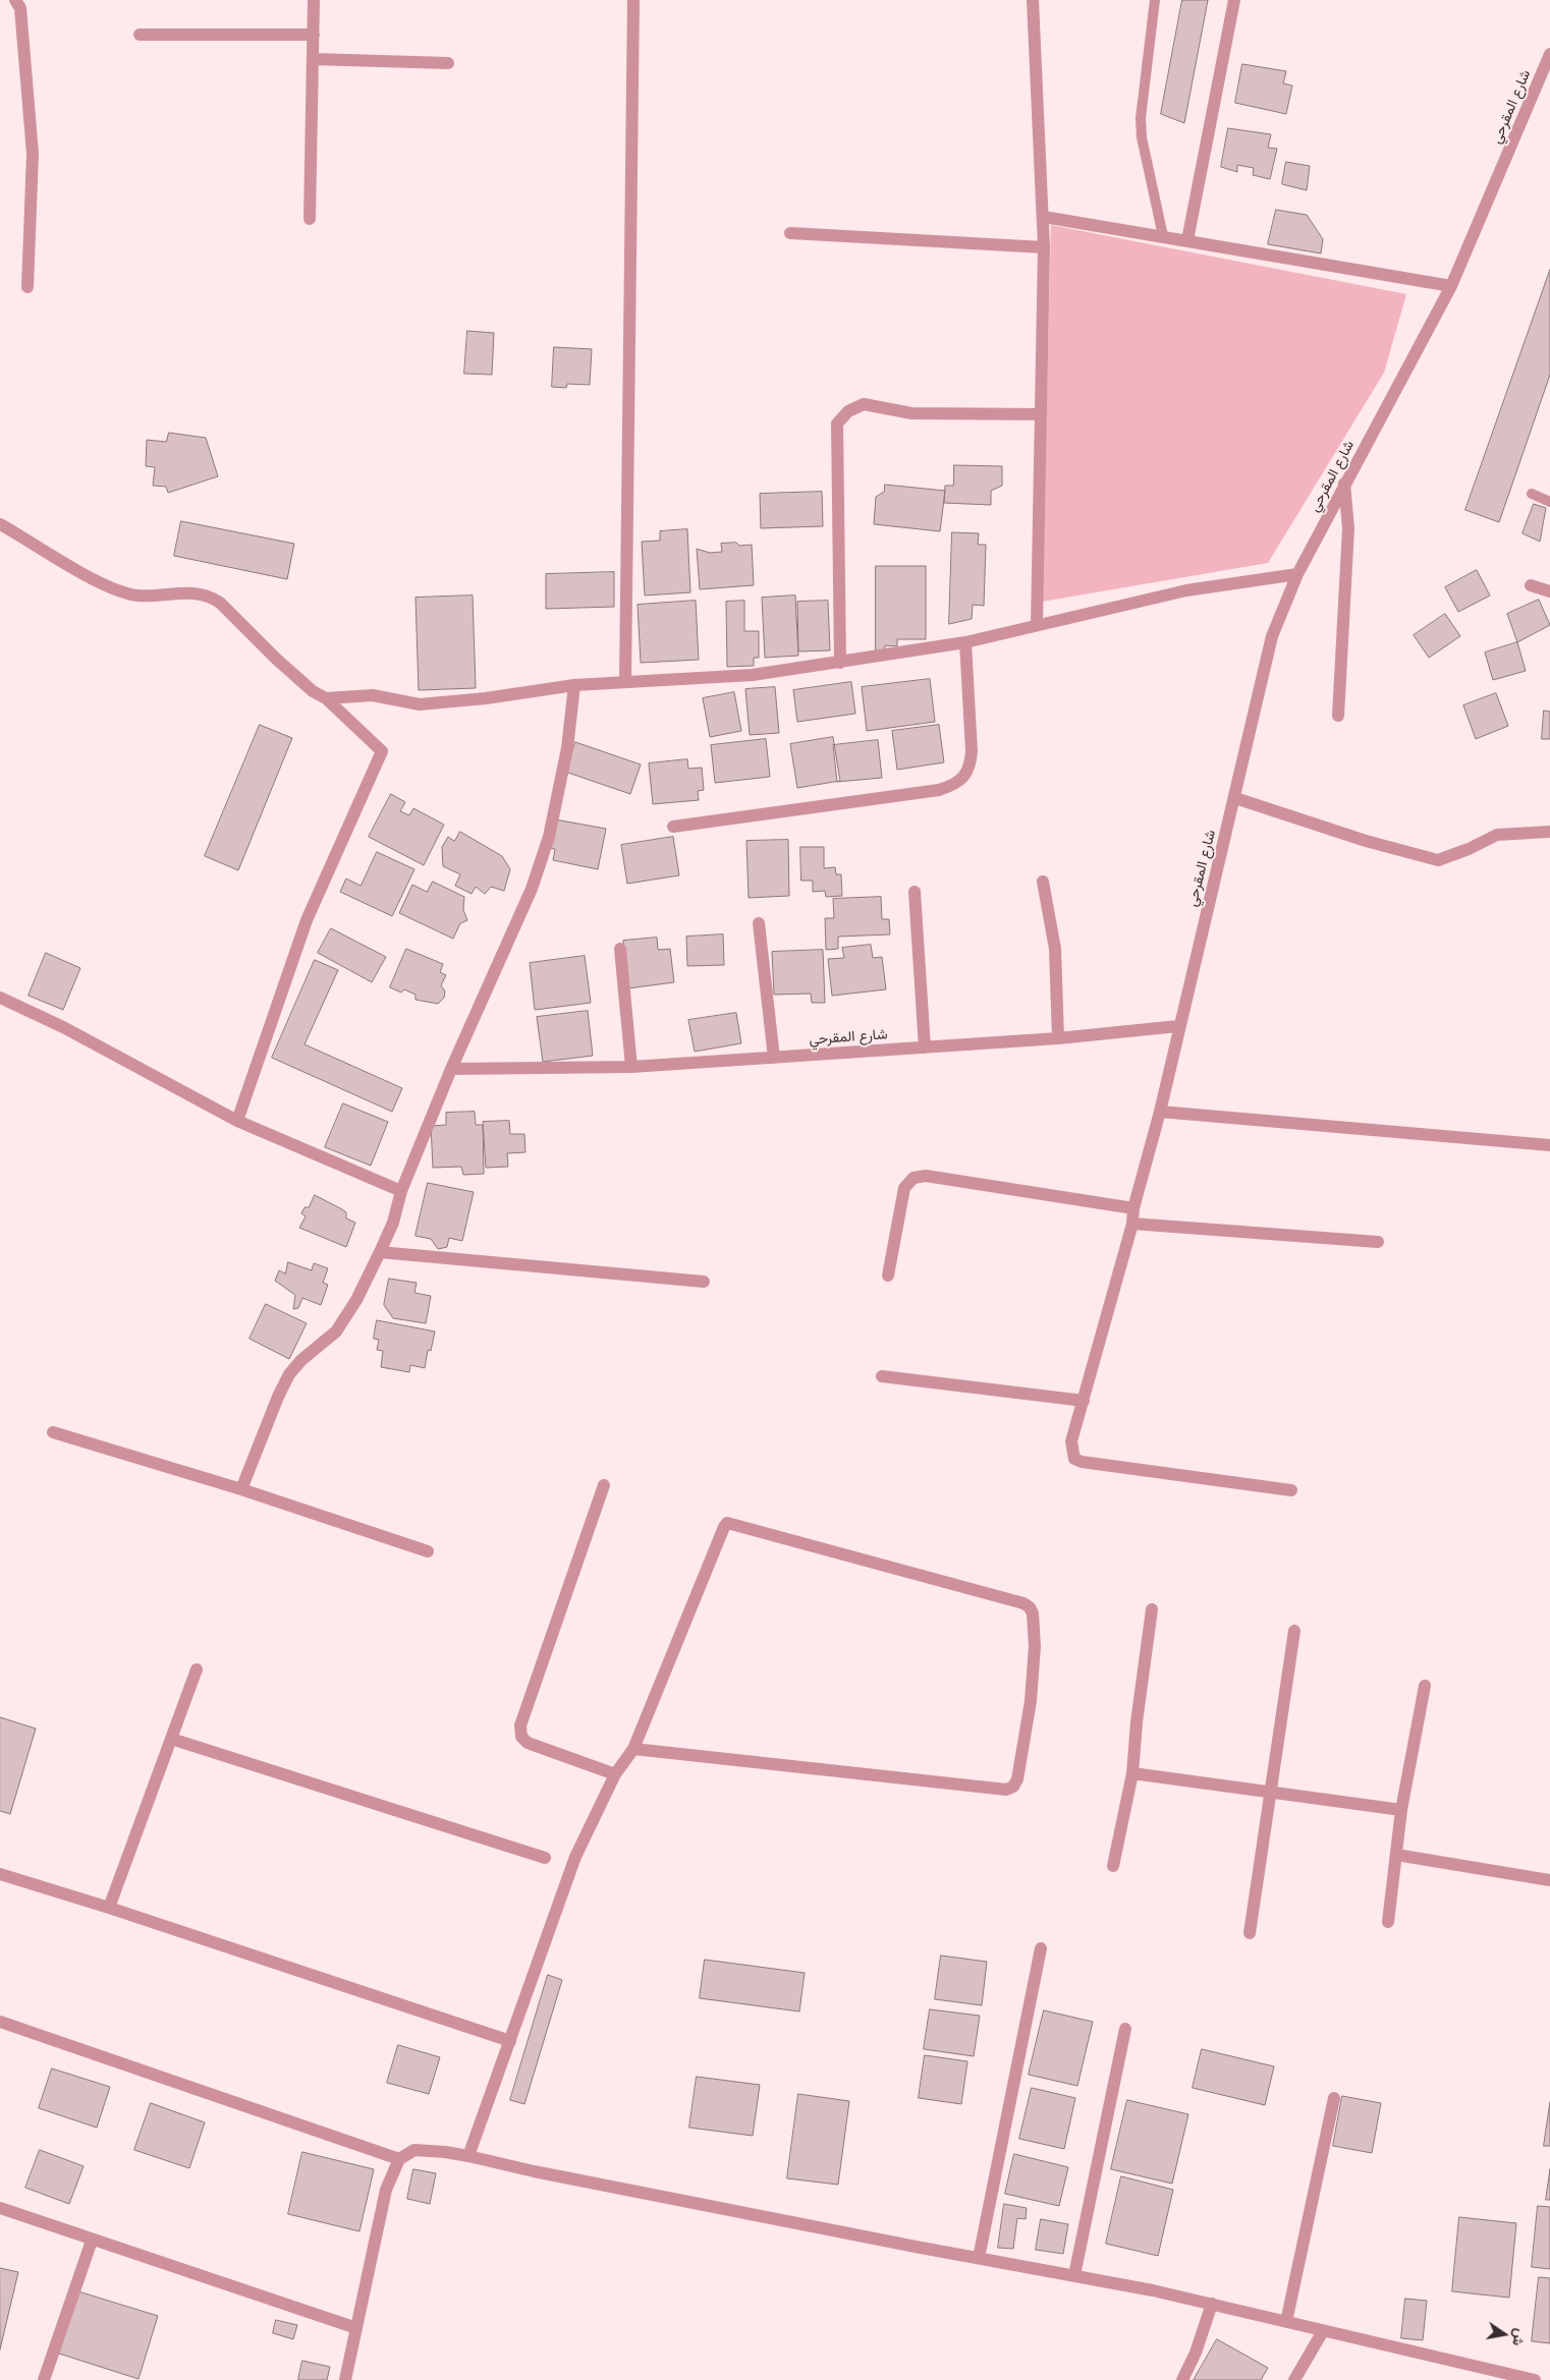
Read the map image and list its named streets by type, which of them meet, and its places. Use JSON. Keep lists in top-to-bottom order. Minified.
{"streets":{"street":["شارع المقرحي"]},"north":"right"}
